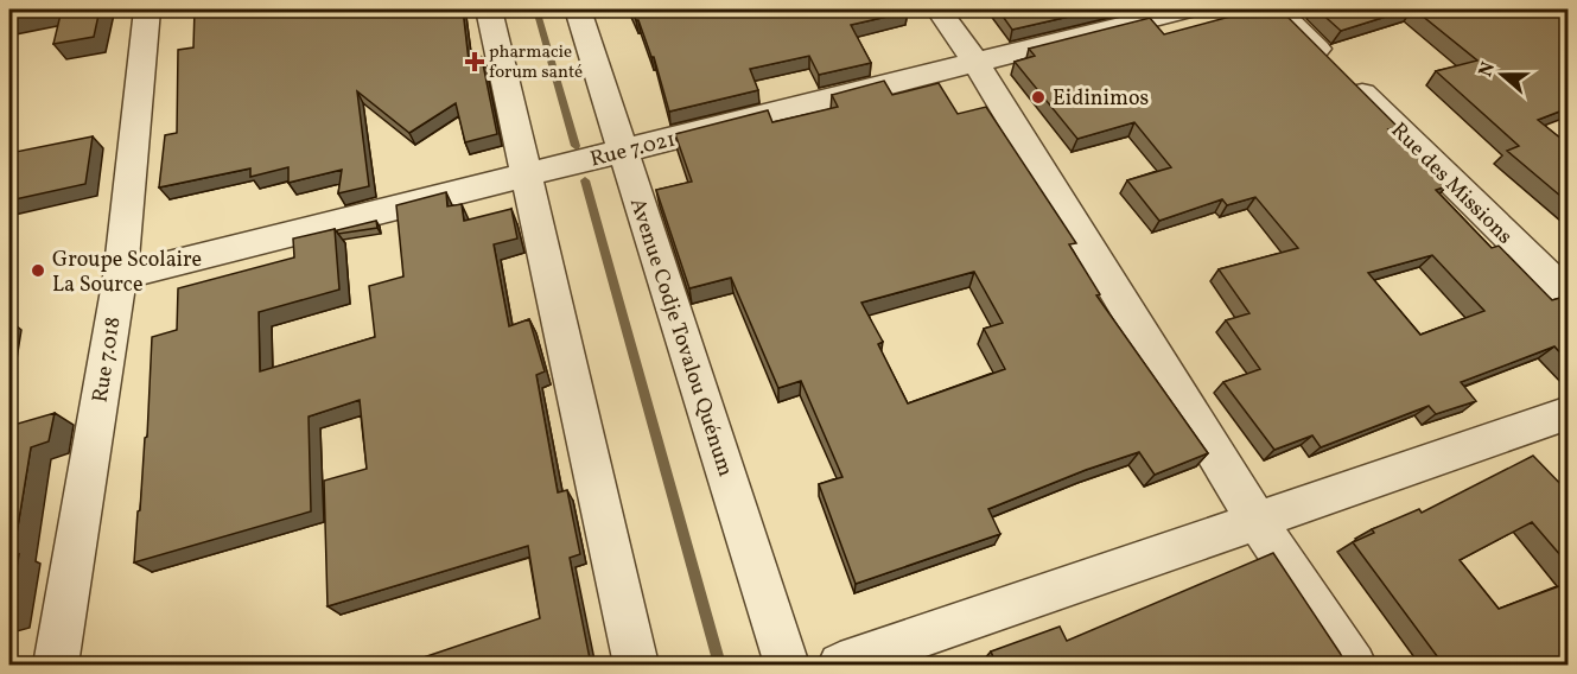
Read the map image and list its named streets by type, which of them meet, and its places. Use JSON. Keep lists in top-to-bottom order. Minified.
{"streets":{"street":["Rue 7.021","Rue des Missions","Avenue Codje Tovalou Quénum","Rue 7.018"]},"crossings":[["Rue 7.021","Avenue Codje Tovalou Quénum"],["Rue 7.021","Rue 7.018"]],"places":{"health":["pharmacie forum santé"],"other":["Eidinimos","Groupe Scolaire La Source"]},"north":"left"}
